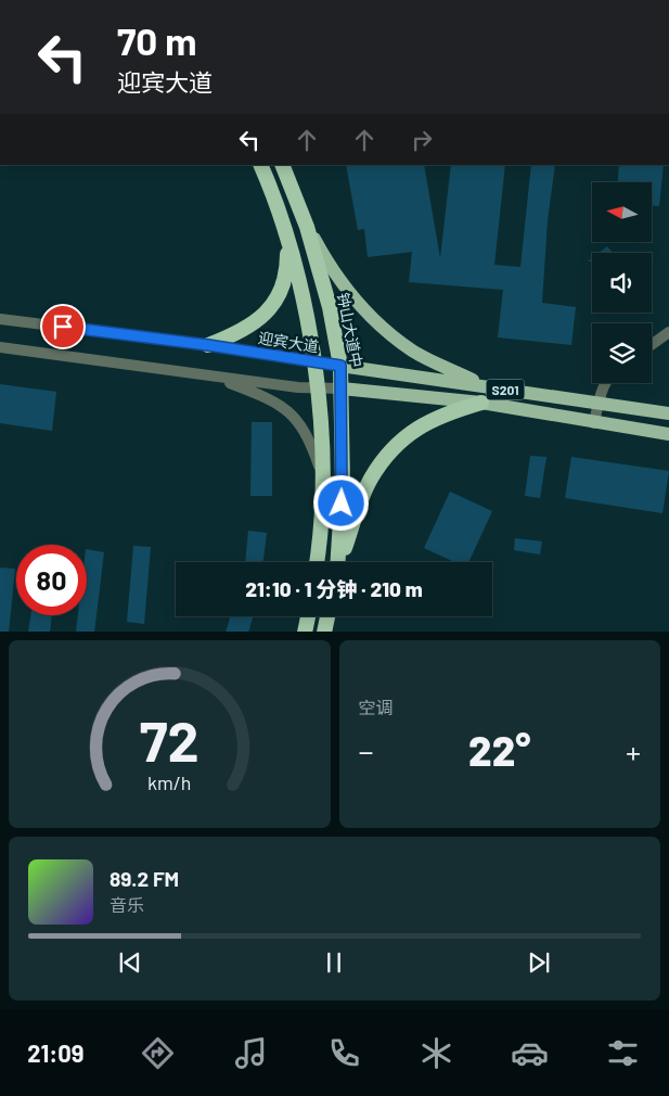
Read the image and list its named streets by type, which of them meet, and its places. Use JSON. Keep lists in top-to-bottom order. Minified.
{"streets":{"highway":["钟山大道中"],"main road":["迎宾大道","S201"]},"crossings":[["钟山大道中","迎宾大道"],["钟山大道中","S201"]],"north":"left","page":{"turn":["70 m","迎宾大道"],"limit":"80","trip":"21:10 · 1 分钟 · 210 m","tile":"空调","heat":["−","22°","+"],"song":["89.2 FM","音乐"],"tabs":"21:09","gauge":["72","km/h"]}}
